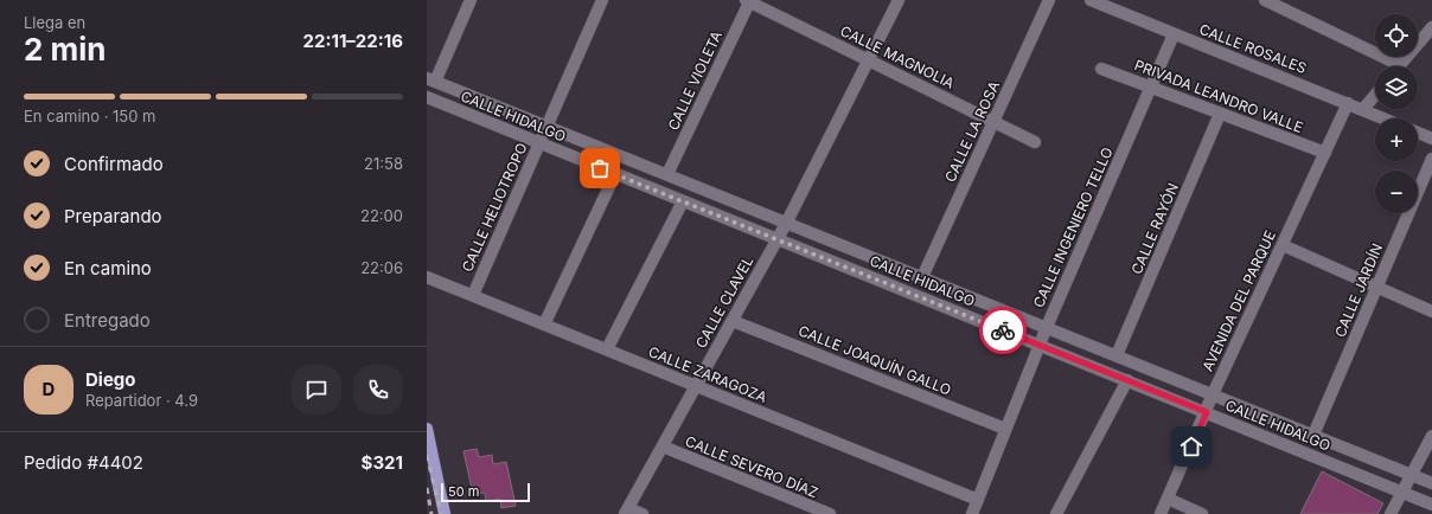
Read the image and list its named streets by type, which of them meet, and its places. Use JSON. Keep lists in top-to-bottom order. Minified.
{"streets":{"street":["CALLE ROSALES","CALLE MAGNOLIA","CALLE VIOLETA","PRIVADA LEANDRO VALLE","CALLE HIDALGO","CALLE LA ROSA","CALLE HELIOTROPO","CALLE INGENIERO TELLO","CALLE RAYÓN","CALLE JARDÍN","AVENIDA DEL PARQUE","CALLE CLAVEL","CALLE JOAQUÍN GALLO","CALLE ZARAGOZA","CALLE SEVERO DÍAZ"]},"crossings":[["CALLE ROSALES","CALLE INGENIERO TELLO"],["CALLE ROSALES","AVENIDA DEL PARQUE"],["CALLE MAGNOLIA","CALLE VIOLETA"],["CALLE MAGNOLIA","CALLE LA ROSA"],["CALLE MAGNOLIA","CALLE CLAVEL"],["CALLE VIOLETA","CALLE HIDALGO"],["PRIVADA LEANDRO VALLE","CALLE INGENIERO TELLO"],["PRIVADA LEANDRO VALLE","CALLE RAYÓN"],["PRIVADA LEANDRO VALLE","AVENIDA DEL PARQUE"],["CALLE HIDALGO","CALLE LA ROSA"],["CALLE HIDALGO","CALLE HELIOTROPO"],["CALLE HIDALGO","CALLE INGENIERO TELLO"],["CALLE HIDALGO","CALLE RAYÓN"],["CALLE HIDALGO","CALLE JARDÍN"],["CALLE HIDALGO","AVENIDA DEL PARQUE"],["CALLE HIDALGO","CALLE CLAVEL"],["CALLE HELIOTROPO","CALLE ZARAGOZA"],["CALLE INGENIERO TELLO","CALLE JOAQUÍN GALLO"],["CALLE INGENIERO TELLO","CALLE ZARAGOZA"],["CALLE CLAVEL","CALLE JOAQUÍN GALLO"],["CALLE CLAVEL","CALLE ZARAGOZA"],["CALLE CLAVEL","CALLE SEVERO DÍAZ"]],"scale_bar":"50 m","page":{"heading":["2 min","Llega en","22:11–22:16"],"panel":["Diego","Repartidor · 4.9","Pedido #4402","$321"],"map_buttons":["+","−"],"bar":"En camino · 150 m","list":[["Confirmado","21:58"],["Preparando","22:00"],["En camino","22:06"],"Entregado"],"round":"D","scale":"50 m"}}
